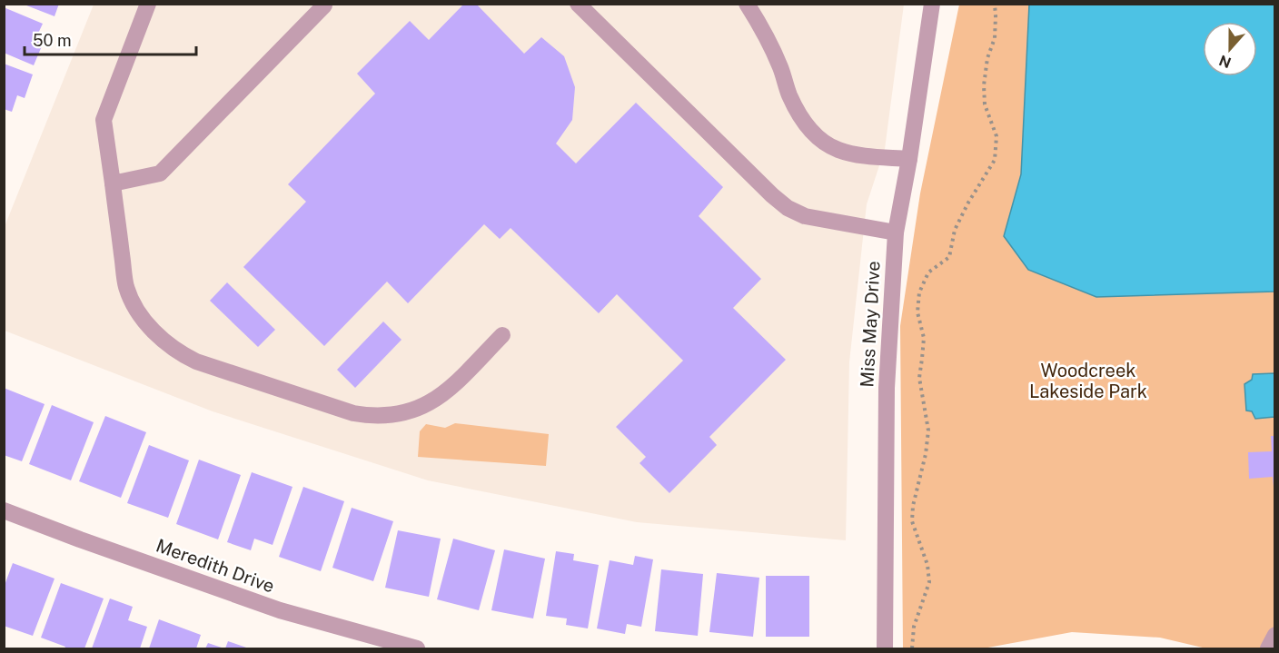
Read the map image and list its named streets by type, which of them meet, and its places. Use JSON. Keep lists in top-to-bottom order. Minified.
{"streets":{"street":["Miss May Drive","Meredith Drive"]},"parks":["Woodcreek Lakeside Park"],"scale_bar":"50 m","north":"bottom"}
